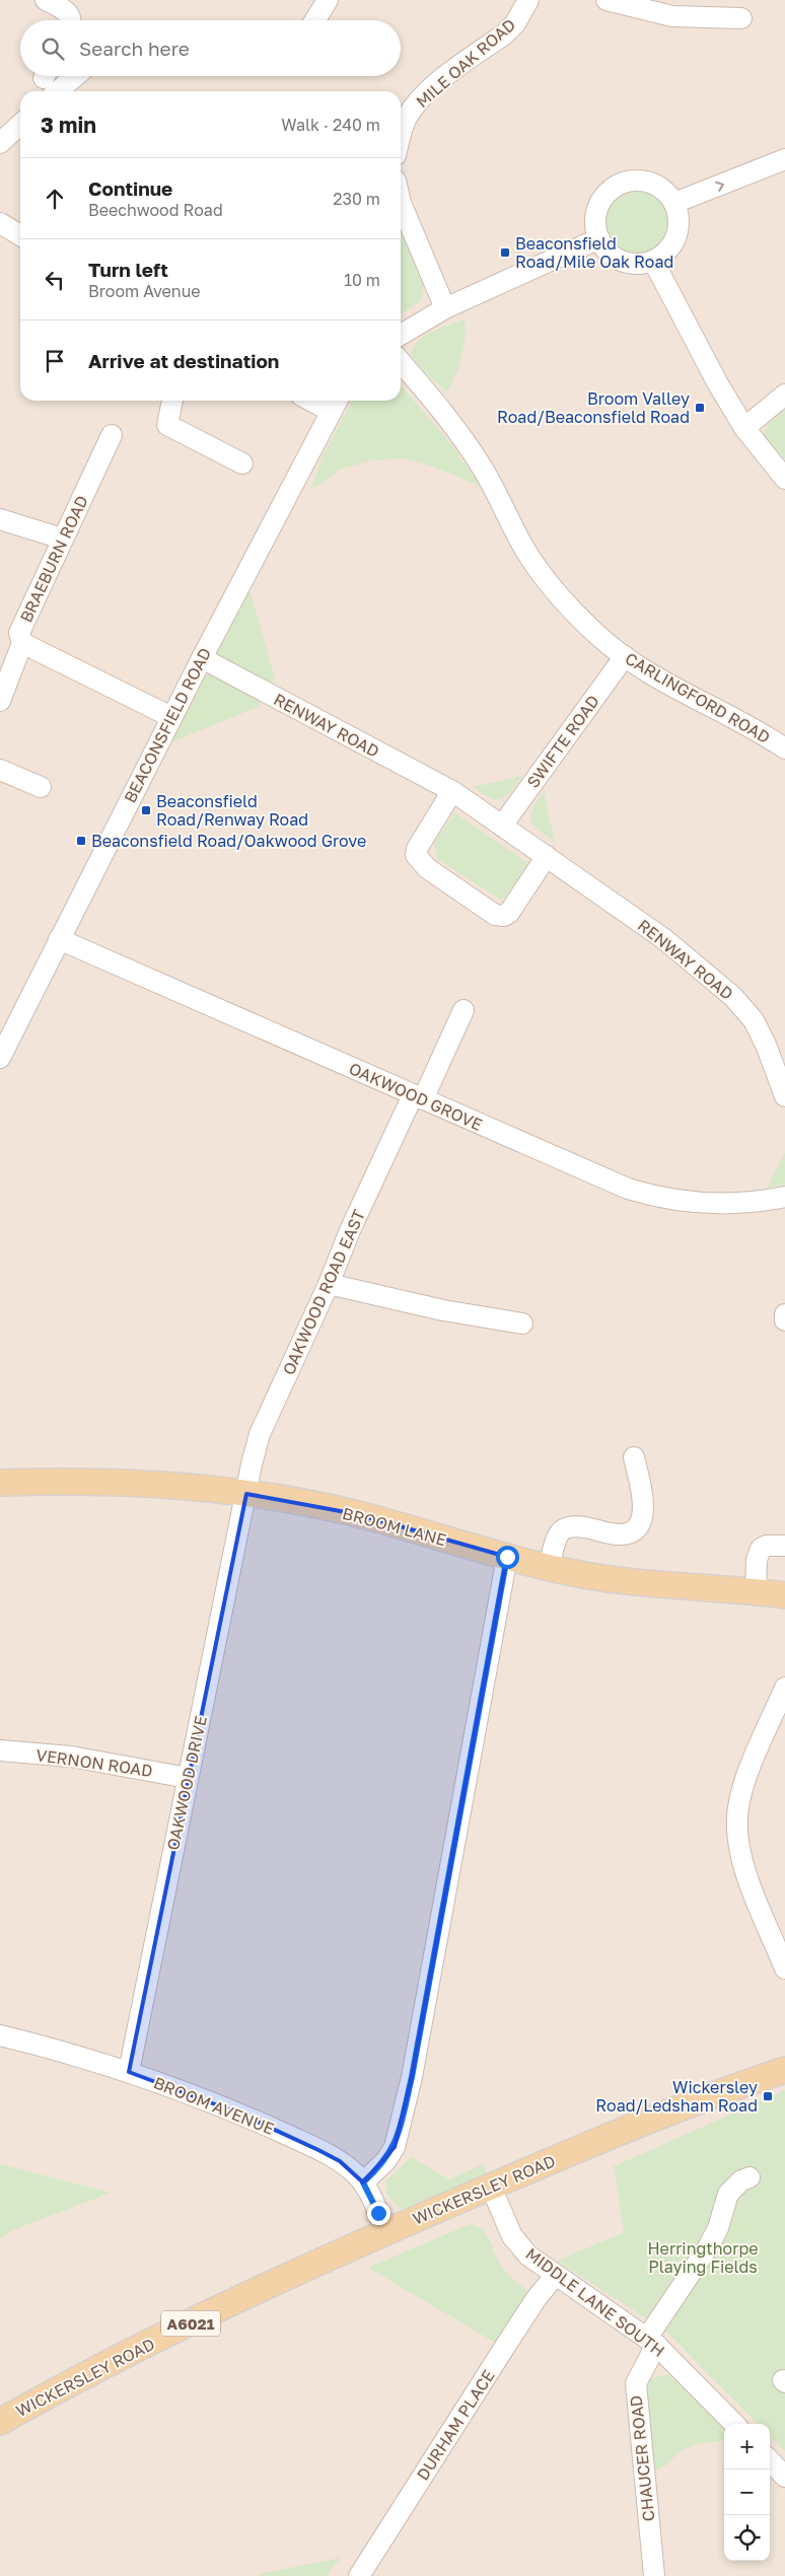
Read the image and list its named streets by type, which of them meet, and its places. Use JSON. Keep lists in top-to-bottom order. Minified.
{"streets":{"main road":["BROOM LANE","WICKERSLEY ROAD","A6021"],"street":["MILE OAK ROAD","BRAEBURN ROAD","CARLINGFORD ROAD","BEACONSFIELD ROAD","RENWAY ROAD","SWIFTE ROAD","OAKWOOD GROVE","OAKWOOD ROAD EAST","VERNON ROAD","OAKWOOD DRIVE","BROOM AVENUE","MIDDLE LANE SOUTH","DURHAM PLACE","CHAUCER ROAD"]},"crossings":[["BRAEBURN ROAD","BEACONSFIELD ROAD"],["CARLINGFORD ROAD","SWIFTE ROAD"],["BEACONSFIELD ROAD","RENWAY ROAD"],["BEACONSFIELD ROAD","OAKWOOD GROVE"],["RENWAY ROAD","SWIFTE ROAD"],["OAKWOOD GROVE","OAKWOOD ROAD EAST"],["OAKWOOD ROAD EAST","BROOM LANE"],["OAKWOOD ROAD EAST","OAKWOOD DRIVE"],["BROOM LANE","OAKWOOD DRIVE"],["VERNON ROAD","OAKWOOD DRIVE"],["OAKWOOD DRIVE","BROOM AVENUE"],["BROOM AVENUE","WICKERSLEY ROAD"],["WICKERSLEY ROAD","MIDDLE LANE SOUTH"],["MIDDLE LANE SOUTH","DURHAM PLACE"],["MIDDLE LANE SOUTH","CHAUCER ROAD"]],"parks":["Herringthorpe Playing Fields"],"places":{"transit":["Beaconsfield Road/Mile Oak Road","Broom Valley Road/Beaconsfield Road","Beaconsfield Road/Renway Road","Beaconsfield Road/Oakwood Grove","Wickersley Road/Ledsham Road"]},"page":{"search":"Search here","heading":["3 min","Walk · 240 m"],"list":[["Continue","Beechwood Road","230 m"],["Turn left","Broom Avenue","10 m"],"Arrive at destination"],"map_buttons":["+","−"]}}
